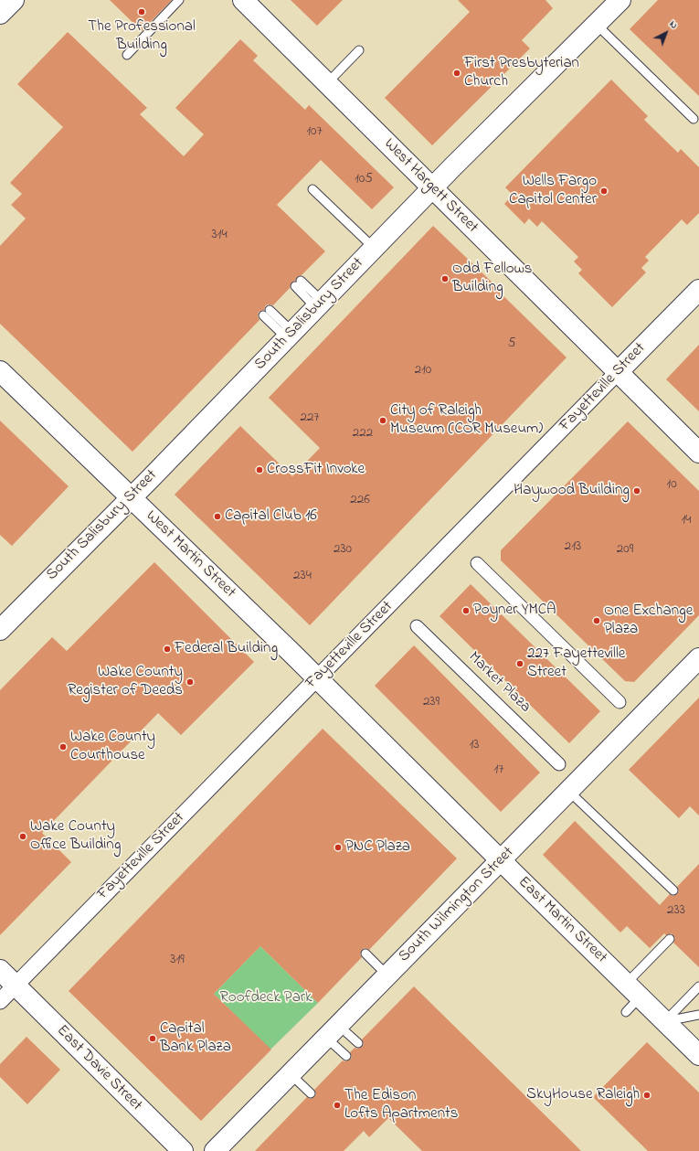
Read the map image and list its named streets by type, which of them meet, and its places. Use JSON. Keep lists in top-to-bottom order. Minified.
{"streets":{"street":["West Hargett Street","South Salisbury Street","Fayetteville Street","West Martin Street","Market Plaza","South Wilmington Street","East Martin Street","East Davie Street"]},"crossings":[["West Hargett Street","South Salisbury Street"],["West Hargett Street","Fayetteville Street"],["South Salisbury Street","West Martin Street"],["Fayetteville Street","West Martin Street"],["Fayetteville Street","East Martin Street"],["Fayetteville Street","East Davie Street"],["West Martin Street","East Martin Street"],["South Wilmington Street","East Martin Street"]],"parks":["Roofdeck Park"],"places":["The Professional Building","First Presbyterian Church","Wells Fargo Capitol Center","Odd Fellows Building","City of Raleigh Museum (COR Museum)","CrossFit Invoke","Haywood Building","Capital Club 16","Poyner YMCA","One Exchange Plaza","Federal Building","227 Fayetteville Street","Wake County Register of Deeds","Wake County Courthouse","Wake County Office Building","PNC Plaza","Capital Bank Plaza","SkyHouse Raleigh","The Edison Lofts Apartments"],"house_numbers":["107","105","314","5","210","227","222","10","226","14","213","230","209","234","239","13","17","233","319"],"north":"top right"}
